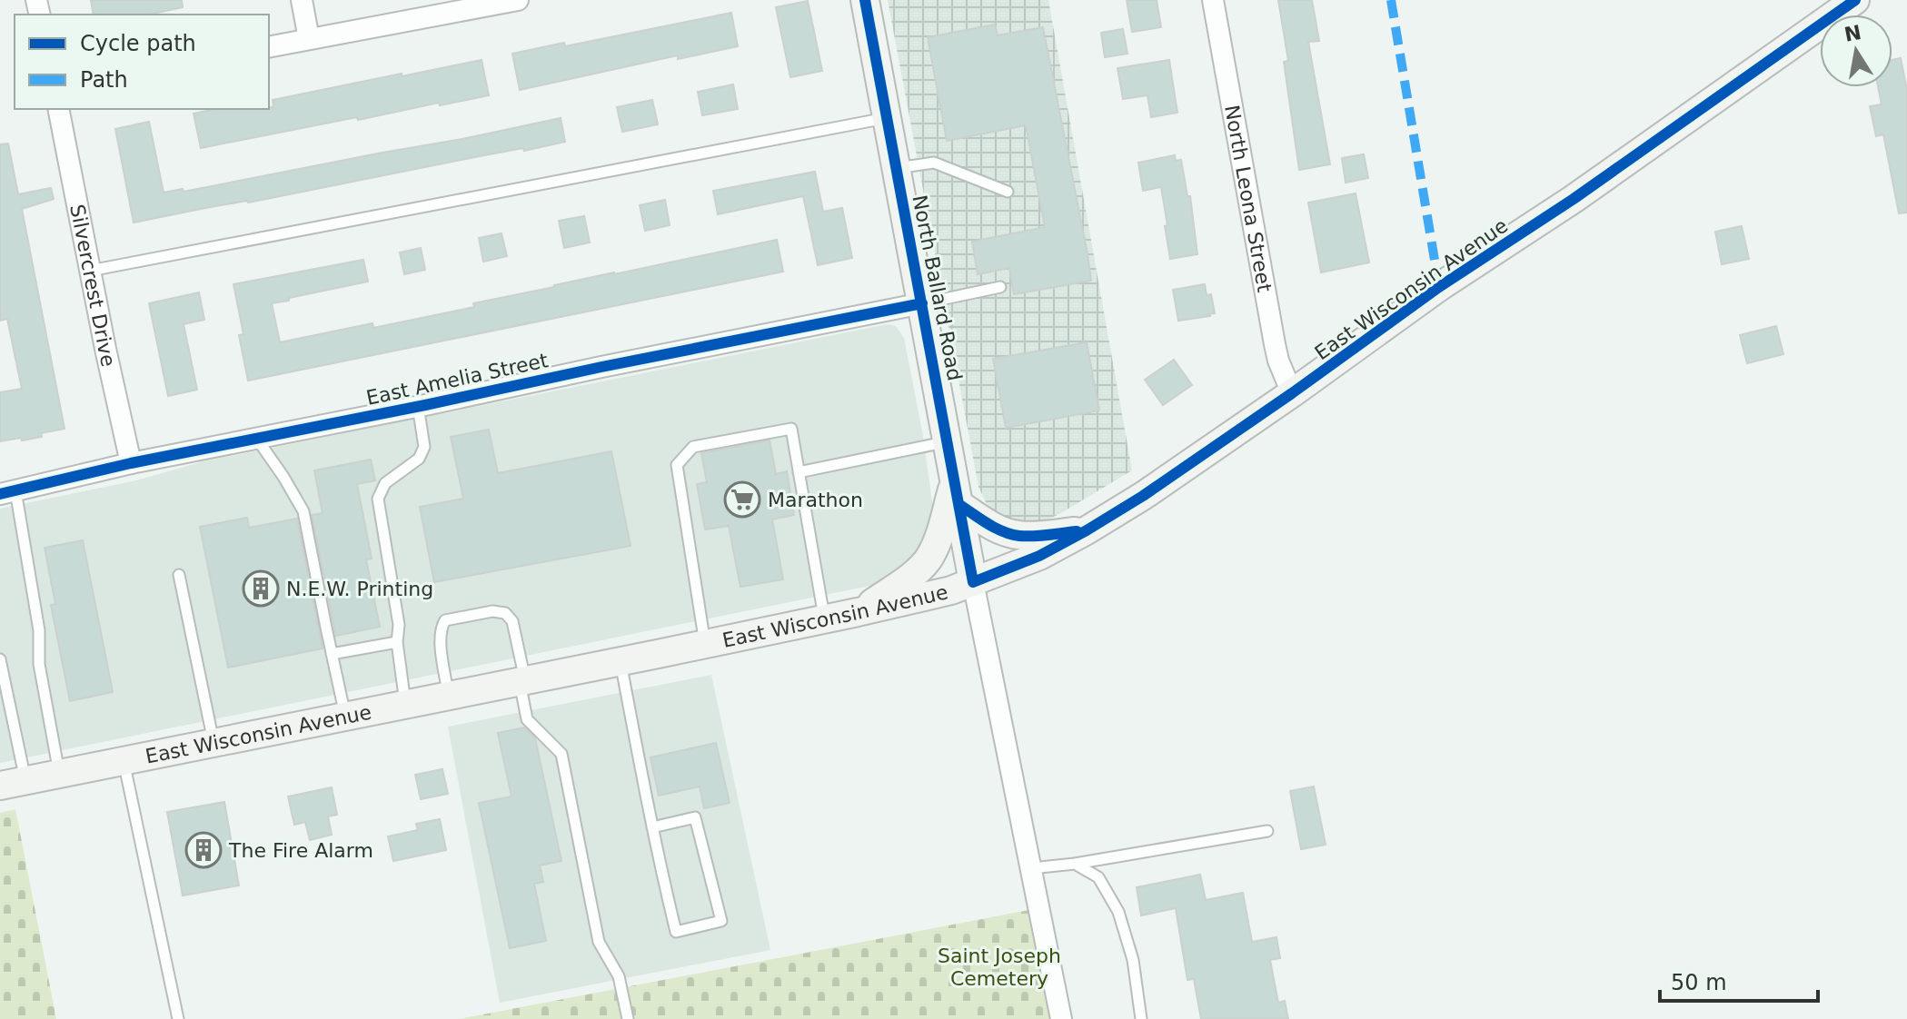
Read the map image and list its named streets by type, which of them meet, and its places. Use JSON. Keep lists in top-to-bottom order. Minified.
{"streets":{"main road":["North Ballard Road","East Wisconsin Avenue"],"street":["North Leona Street","Silvercrest Drive","East Amelia Street"]},"crossings":[["North Leona Street","East Wisconsin Avenue"],["Silvercrest Drive","East Amelia Street"],["North Ballard Road","East Wisconsin Avenue"],["North Ballard Road","East Amelia Street"]],"parks":["Saint Joseph Cemetery"],"places":{"supermarket":["Marathon"],"building":["N.E.W. Printing","The Fire Alarm"]},"legend":["Cycle path","Path"],"scale_bar":"50 m","north":"top"}
